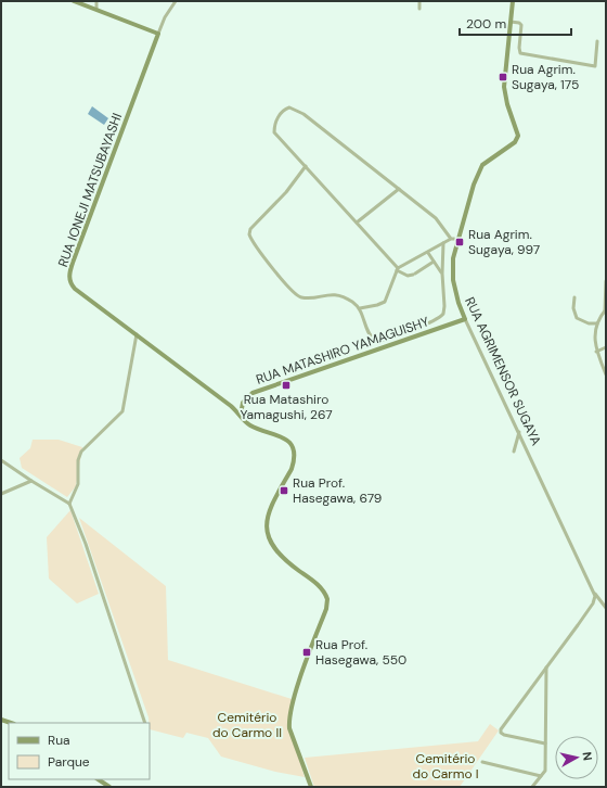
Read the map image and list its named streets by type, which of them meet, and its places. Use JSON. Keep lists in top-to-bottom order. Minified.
{"streets":{"main road":["RUA IONEJI MATSUBAYASHI","RUA MATASHIRO YAMAGUISHY","RUA AGRIMENSOR SUGAYA"]},"crossings":[["RUA IONEJI MATSUBAYASHI","RUA MATASHIRO YAMAGUISHY"],["RUA MATASHIRO YAMAGUISHY","RUA AGRIMENSOR SUGAYA"]],"parks":["Cemitério do Carmo II","Cemitério do Carmo I"],"places":{"transit":["Rua Agrim. Sugaya, 175","Rua Agrim. Sugaya, 997","Rua Matashiro Yamagushi, 267","Rua Prof. Hasegawa, 679","Rua Prof. Hasegawa, 550"]},"legend":["Rua","Parque"],"scale_bar":"200 m","north":"right"}
